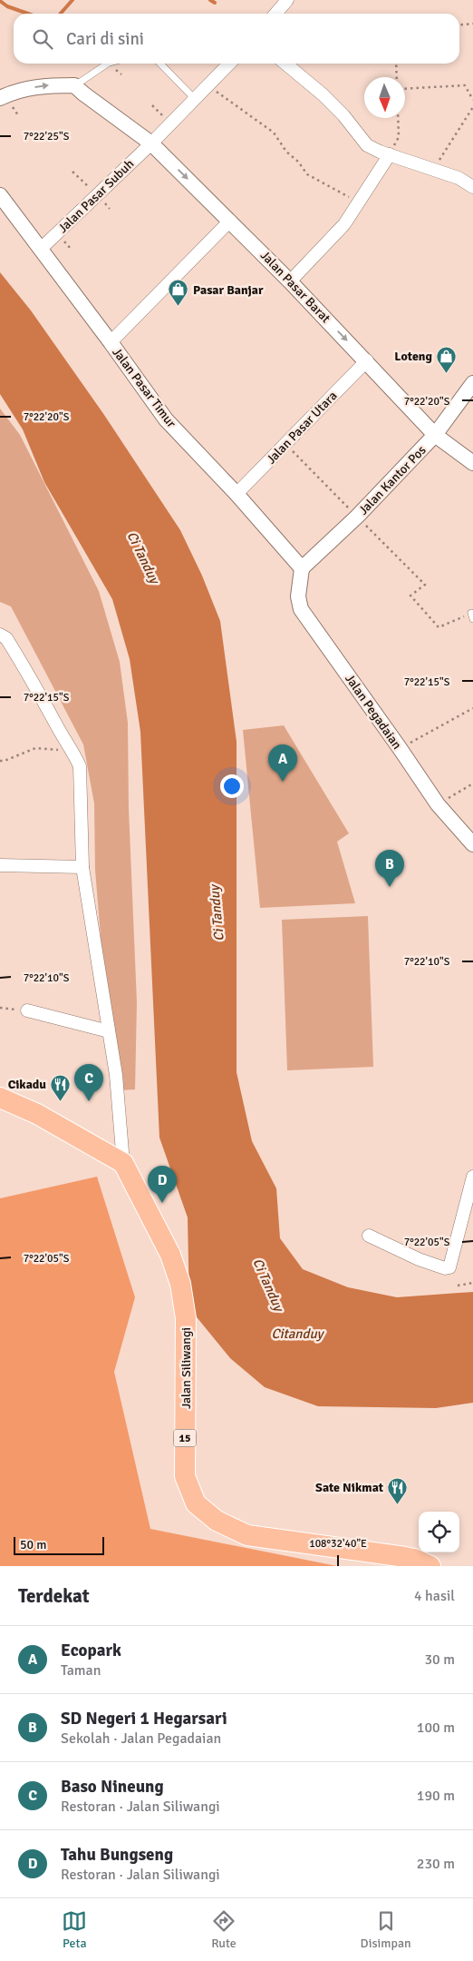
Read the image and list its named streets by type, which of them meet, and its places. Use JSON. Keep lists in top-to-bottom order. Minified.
{"streets":{"highway":["Jalan Siliwangi","15"],"street":["Jalan Pasar Subuh","Jalan Pasar Barat","Jalan Pasar Timur","Jalan Pasar Utara","Jalan Kantor Pos","Jalan Pegadaian"]},"crossings":[["Jalan Pasar Subuh","Jalan Pasar Barat"],["Jalan Pasar Subuh","Jalan Pasar Timur"],["Jalan Pasar Barat","Jalan Pasar Utara"],["Jalan Pasar Barat","Jalan Kantor Pos"],["Jalan Pasar Timur","Jalan Pasar Utara"],["Jalan Pasar Timur","Jalan Kantor Pos"],["Jalan Pasar Timur","Jalan Pegadaian"],["Jalan Kantor Pos","Jalan Pegadaian"]],"one_way":["Jalan Pasar Barat"],"water":["Ci Tanduy","Citanduy"],"places":{"shop":["Pasar Banjar","Loteng"],"restaurant":["Cikadu","Sate Nikmat"]},"scale_bar":"50 m","north":"bottom","page":{"search":"Cari di sini","pins":["A","B","C","D"],"scale":"50 m","heading":["Terdekat","4 hasil"],"list":[{"mark":"A","name":"Ecopark","note":"Taman","value":"30 m"},{"mark":"B","name":"SD Negeri 1 Hegarsari","note":"Sekolah · Jalan Pegadaian","value":"100 m"},{"mark":"C","name":"Baso Nineung","note":"Restoran · Jalan Siliwangi","value":"190 m"},{"mark":"D","name":"Tahu Bungseng","note":"Restoran · Jalan Siliwangi","value":"230 m"}],"nav":["Peta","Rute","Disimpan"]},"coordinates":["7°22'25\"S","7°22'20\"S","7°22'15\"S","7°22'10\"S","7°22'05\"S","108°32'40\"E"]}
